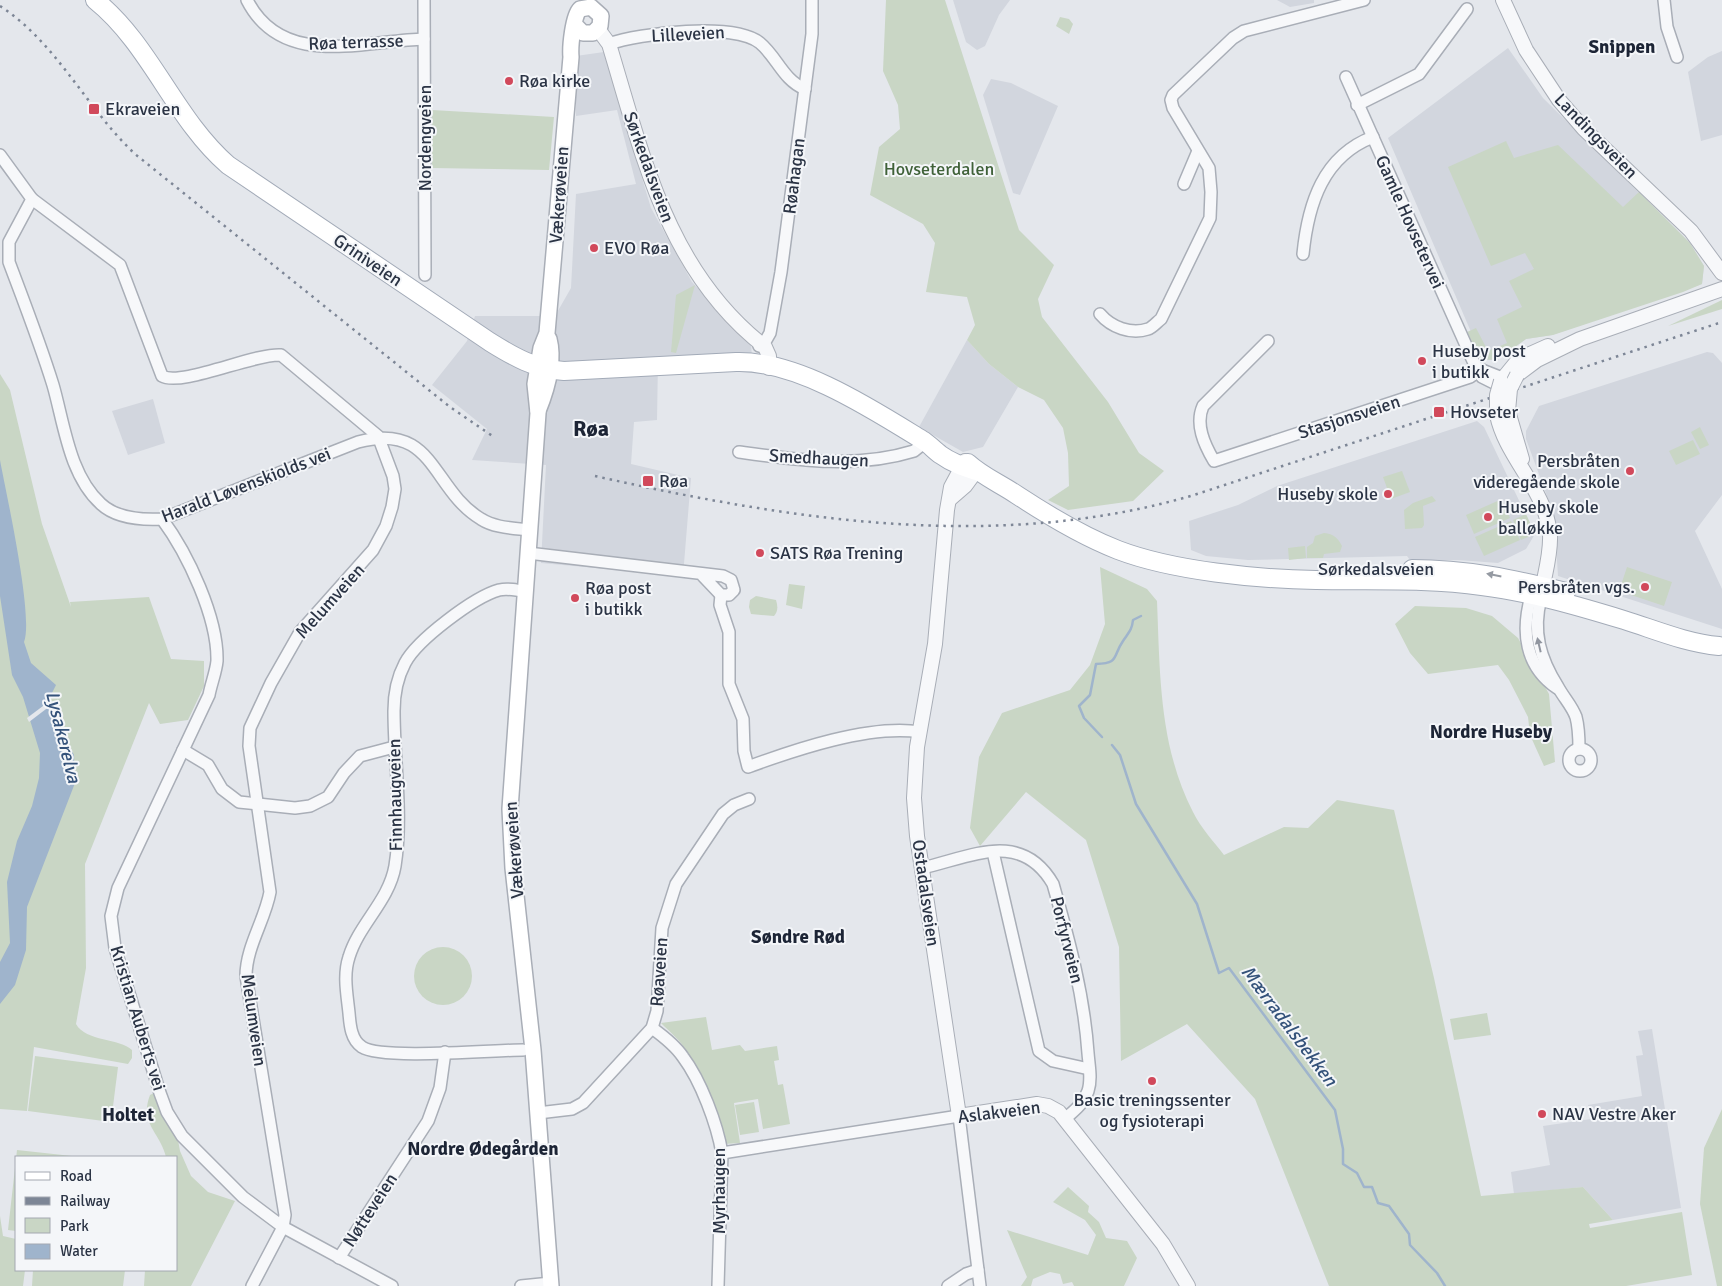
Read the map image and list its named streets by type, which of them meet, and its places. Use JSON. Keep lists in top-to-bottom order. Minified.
{"streets":{"main road":["Sørkedalsveien","Vækerøveien","Griniveien"],"street":["Lilleveien","Røa terrasse","Landingsveien","Nordengveien","Røahagan","Gamle Hovsetervei","Stasjonsveien","Smedhaugen","Harald Løvenskiolds vei","Melumveien","Finnhaugveien","Ostadalsveien","Porfyrveien","Røaveien","Kristian Auberts vei","Aslakveien","Myrhaugen","Nøtteveien"]},"crossings":[["Lilleveien","Sørkedalsveien"],["Lilleveien","Røahagan"],["Røa terrasse","Nordengveien"],["Sørkedalsveien","Røahagan"],["Sørkedalsveien","Vækerøveien"],["Sørkedalsveien","Griniveien"],["Sørkedalsveien","Smedhaugen"],["Sørkedalsveien","Ostadalsveien"],["Røahagan","Griniveien"],["Vækerøveien","Griniveien"],["Vækerøveien","Finnhaugveien"],["Vækerøveien","Røaveien"],["Gamle Hovsetervei","Stasjonsveien"],["Harald Løvenskiolds vei","Melumveien"],["Harald Løvenskiolds vei","Kristian Auberts vei"],["Melumveien","Kristian Auberts vei"],["Finnhaugveien","Nøtteveien"],["Ostadalsveien","Porfyrveien"],["Ostadalsveien","Aslakveien"],["Porfyrveien","Aslakveien"],["Røaveien","Myrhaugen"],["Kristian Auberts vei","Nøtteveien"],["Aslakveien","Myrhaugen"]],"districts":["Snippen","Røa","Nordre Huseby","Søndre Rød","Holtet","Nordre Ødegården"],"water":["Lysakerelva","Mærradalsbekken"],"parks":["Hovseterdalen"],"places":{"other":["Røa kirke","EVO Røa","Huseby post i butikk","Persbråten videregående skole","Huseby skole","Huseby skole balløkke","SATS Røa Trening","Persbråten vgs.","Røa post i butikk","Basic treningssenter og fysioterapi","NAV Vestre Aker"],"transit":["Ekraveien","Hovseter","Røa"]},"legend":["Road","Railway","Park","Water"]}
